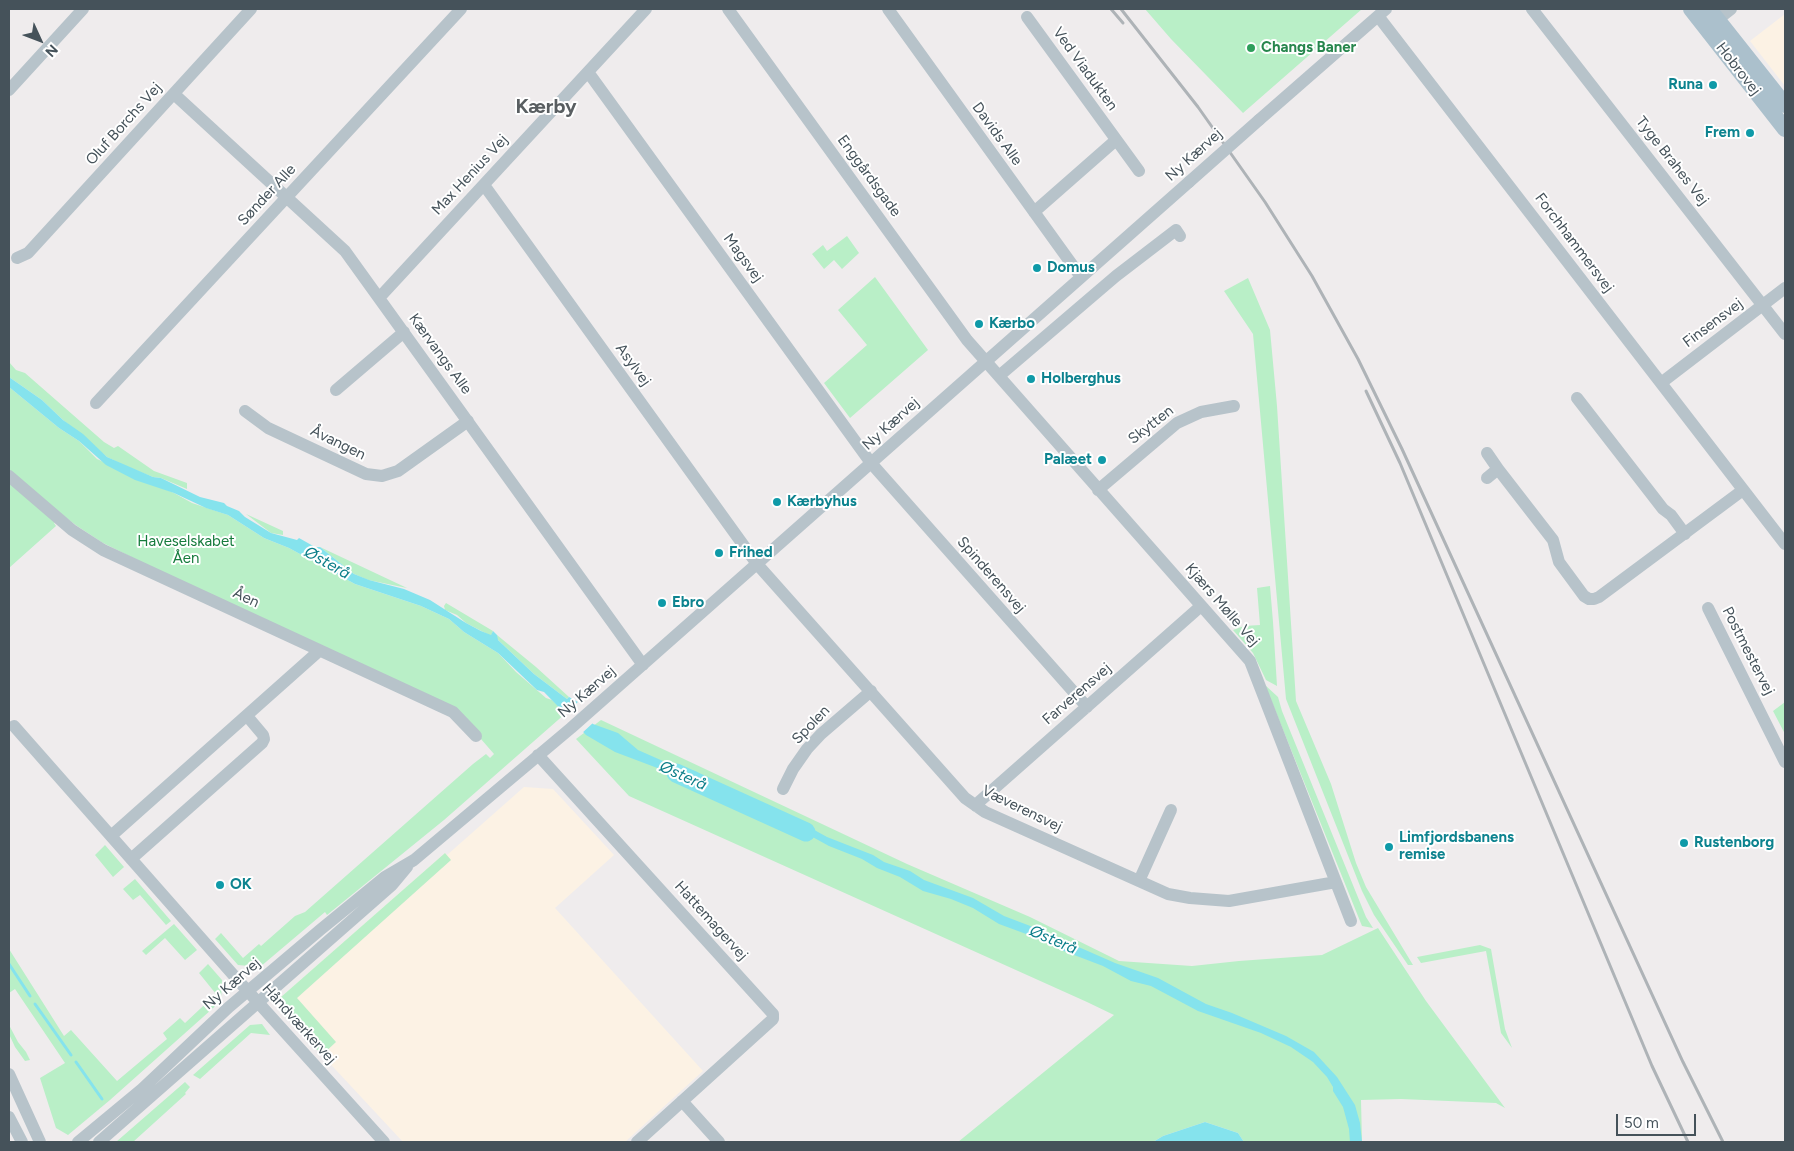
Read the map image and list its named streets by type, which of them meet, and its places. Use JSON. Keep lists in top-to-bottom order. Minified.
{"streets":{"main road":["Hobrovej"],"street":["Ved Viadukten","Oluf Borchs Vej","Davids Alle","Ny Kærvej","Tyge Brahes Vej","Max Henius Vej","Enggårdsgade","Sønder Alle","Forchhammersvej","Magsvej","Finsensvej","Kærvangs Alle","Asylvej","Skytten","Åvangen","Spinderensvej","Åen","Kjærs Mølle Vej","Postmestervej","Farverensvej","Spolen","Væverensvej","Hattemagervej","Håndværkervej"]},"crossings":[["Oluf Borchs Vej","Kærvangs Alle"],["Davids Alle","Ny Kærvej"],["Ny Kærvej","Enggårdsgade"],["Ny Kærvej","Forchhammersvej"],["Ny Kærvej","Magsvej"],["Ny Kærvej","Kærvangs Alle"],["Ny Kærvej","Asylvej"],["Ny Kærvej","Spinderensvej"],["Ny Kærvej","Kjærs Mølle Vej"],["Ny Kærvej","Væverensvej"],["Ny Kærvej","Hattemagervej"],["Ny Kærvej","Håndværkervej"],["Tyge Brahes Vej","Finsensvej"],["Max Henius Vej","Magsvej"],["Max Henius Vej","Kærvangs Alle"],["Max Henius Vej","Asylvej"],["Enggårdsgade","Kjærs Mølle Vej"],["Sønder Alle","Kærvangs Alle"],["Forchhammersvej","Finsensvej"],["Magsvej","Spinderensvej"],["Kærvangs Alle","Åvangen"],["Asylvej","Væverensvej"],["Skytten","Kjærs Mølle Vej"],["Spinderensvej","Farverensvej"],["Kjærs Mølle Vej","Farverensvej"],["Kjærs Mølle Vej","Væverensvej"],["Farverensvej","Væverensvej"],["Spolen","Væverensvej"]],"districts":["Kærby"],"water":["Østerå"],"parks":["Haveselskabet Åen"],"places":["Changs Baner","Runa","Frem","Domus","Kærbo","Holberghus","Palæet","Kærbyhus","Frihed","Ebro","Rustenborg","Limfjordsbanens remise","OK"],"scale_bar":"50 m","north":"bottom right"}
